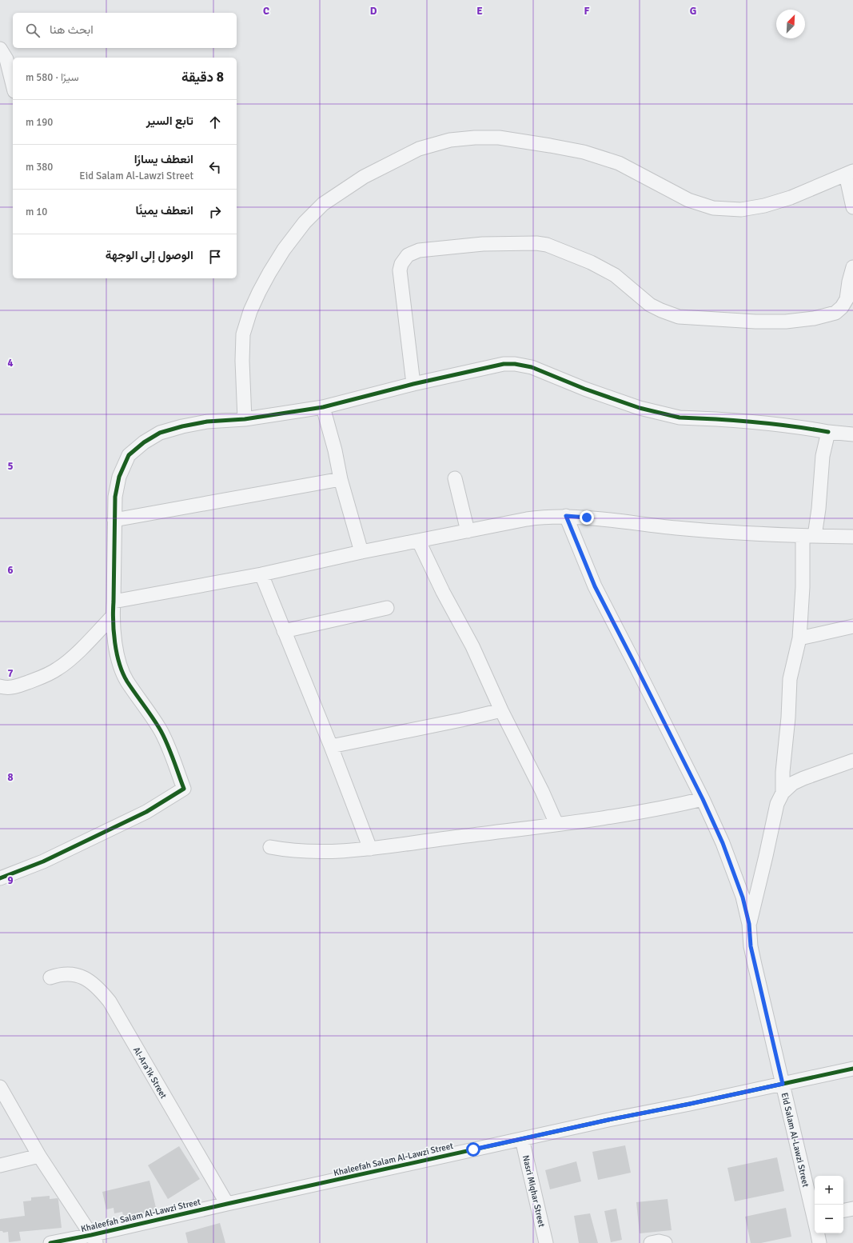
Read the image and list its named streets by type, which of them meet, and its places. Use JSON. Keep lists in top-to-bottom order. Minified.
{"streets":{"street":["Al-Ara‘ik Street","Eid Salam Al-Lawzi Street","Khaleefah Salam Al-Lawzi Street","Nasri Miqhar Street"]},"crossings":[["Al-Ara‘ik Street","Khaleefah Salam Al-Lawzi Street"],["Eid Salam Al-Lawzi Street","Khaleefah Salam Al-Lawzi Street"],["Khaleefah Salam Al-Lawzi Street","Nasri Miqhar Street"]],"north":"top right","page":{"search":"ابحث هنا","heading":["8 دقيقة","سيرًا · 580 m"],"list":[["تابع السير","190 m"],["انعطف يسارًا","Eid Salam Al-Lawzi Street","380 m"],["انعطف يمينًا","10 m"],"الوصول إلى الوجهة"],"map_buttons":["+","−"]},"grid":{"columns":["C","D","E","F","G"],"rows":["4","5","6","7","8","9"]}}
